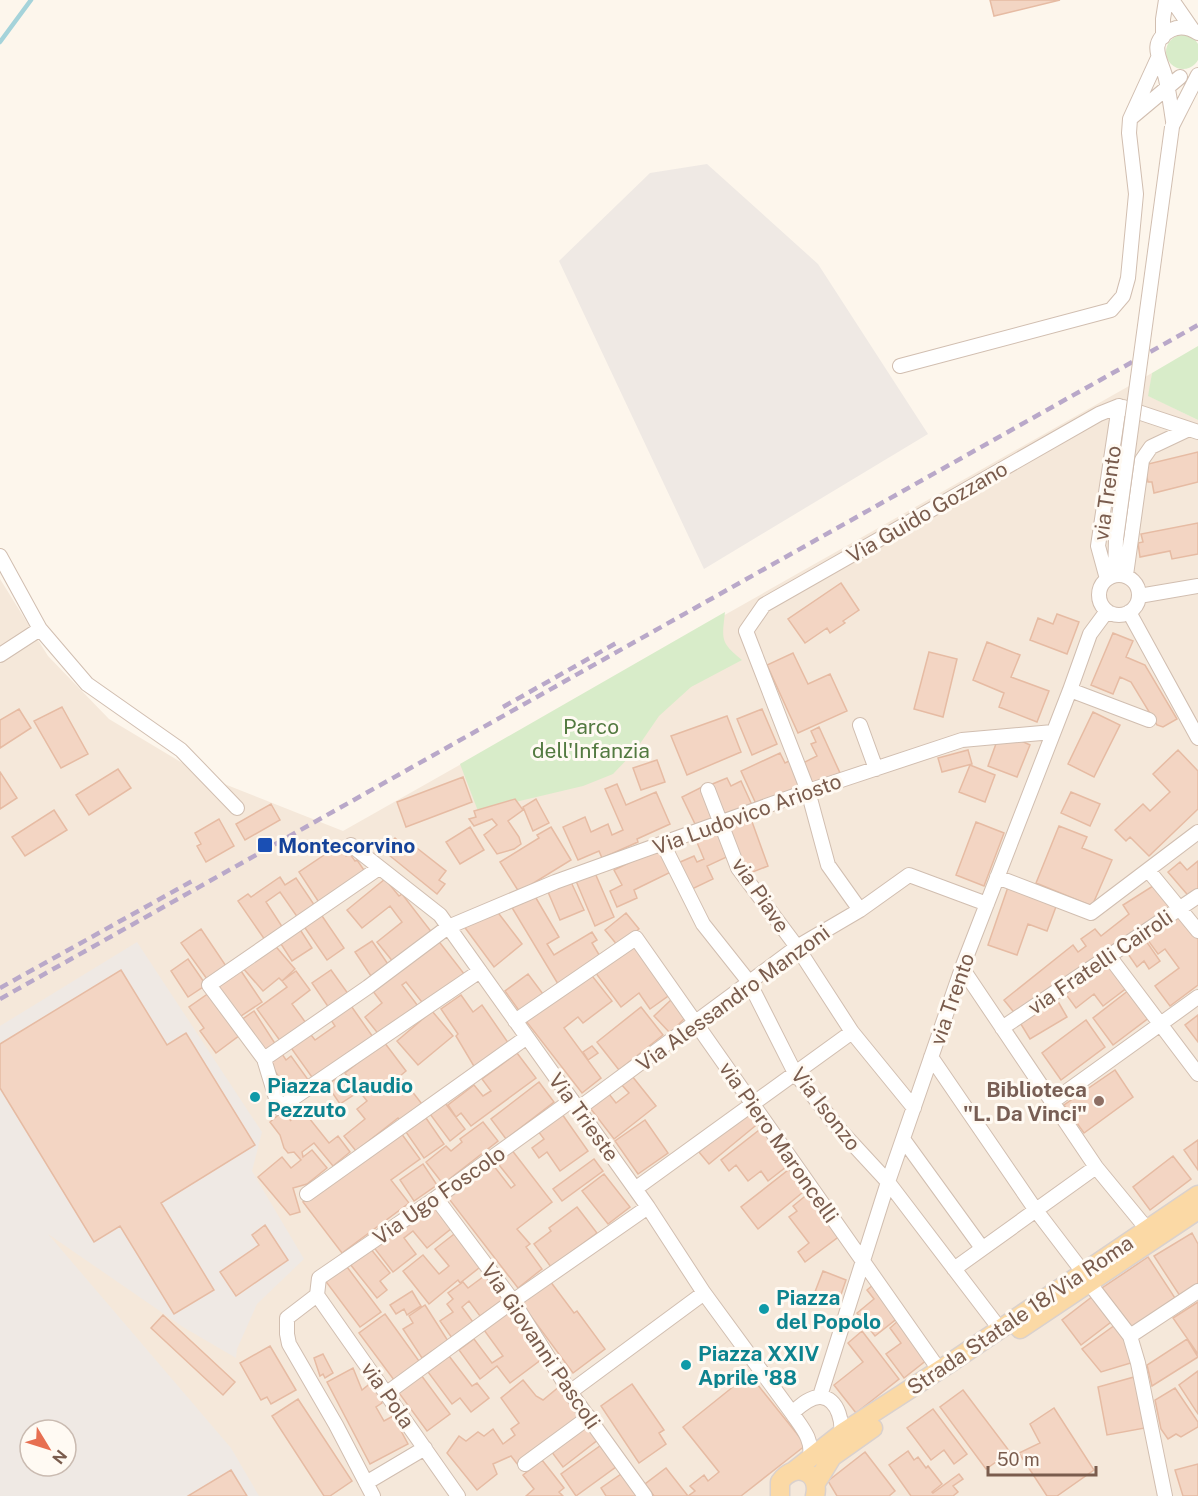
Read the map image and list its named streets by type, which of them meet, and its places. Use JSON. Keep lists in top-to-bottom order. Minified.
{"streets":{"main road":["Strada Statale 18/Via Roma"],"street":["via Trento","Via Guido Gozzano","Via Ludovico Ariosto","via Piave","via Fratelli Cairoli","Via Alessandro Manzoni","Via Isonzo","Via Trieste","via Piero Maroncelli","Via Ugo Foscolo","Via Giovanni Pascoli","via Pola"]},"crossings":[["via Trento","Via Guido Gozzano"],["via Trento","Via Ludovico Ariosto"],["via Trento","via Piave"],["via Trento","Via Alessandro Manzoni"],["via Trento","Via Isonzo"],["via Trento","via Piero Maroncelli"],["Via Guido Gozzano","Via Ludovico Ariosto"],["Via Ludovico Ariosto","via Piave"],["Via Ludovico Ariosto","Via Isonzo"],["Via Ludovico Ariosto","Via Trieste"],["via Piave","Via Alessandro Manzoni"],["Via Alessandro Manzoni","Via Isonzo"],["Via Alessandro Manzoni","Via Trieste"],["Via Alessandro Manzoni","via Piero Maroncelli"],["Via Alessandro Manzoni","Via Ugo Foscolo"],["Via Isonzo","Strada Statale 18/Via Roma"],["Via Trieste","via Piero Maroncelli"],["Via Trieste","Via Ugo Foscolo"],["Via Trieste","Strada Statale 18/Via Roma"],["via Piero Maroncelli","Strada Statale 18/Via Roma"],["Via Ugo Foscolo","Via Giovanni Pascoli"],["Via Ugo Foscolo","via Pola"]],"parks":["Parco dell'Infanzia"],"places":{"transit":["Montecorvino"],"other":["Piazza Claudio Pezzuto","Biblioteca \"L. Da Vinci\"","Piazza del Popolo","Piazza XXIV Aprile '88"]},"scale_bar":"50 m","north":"bottom right"}
